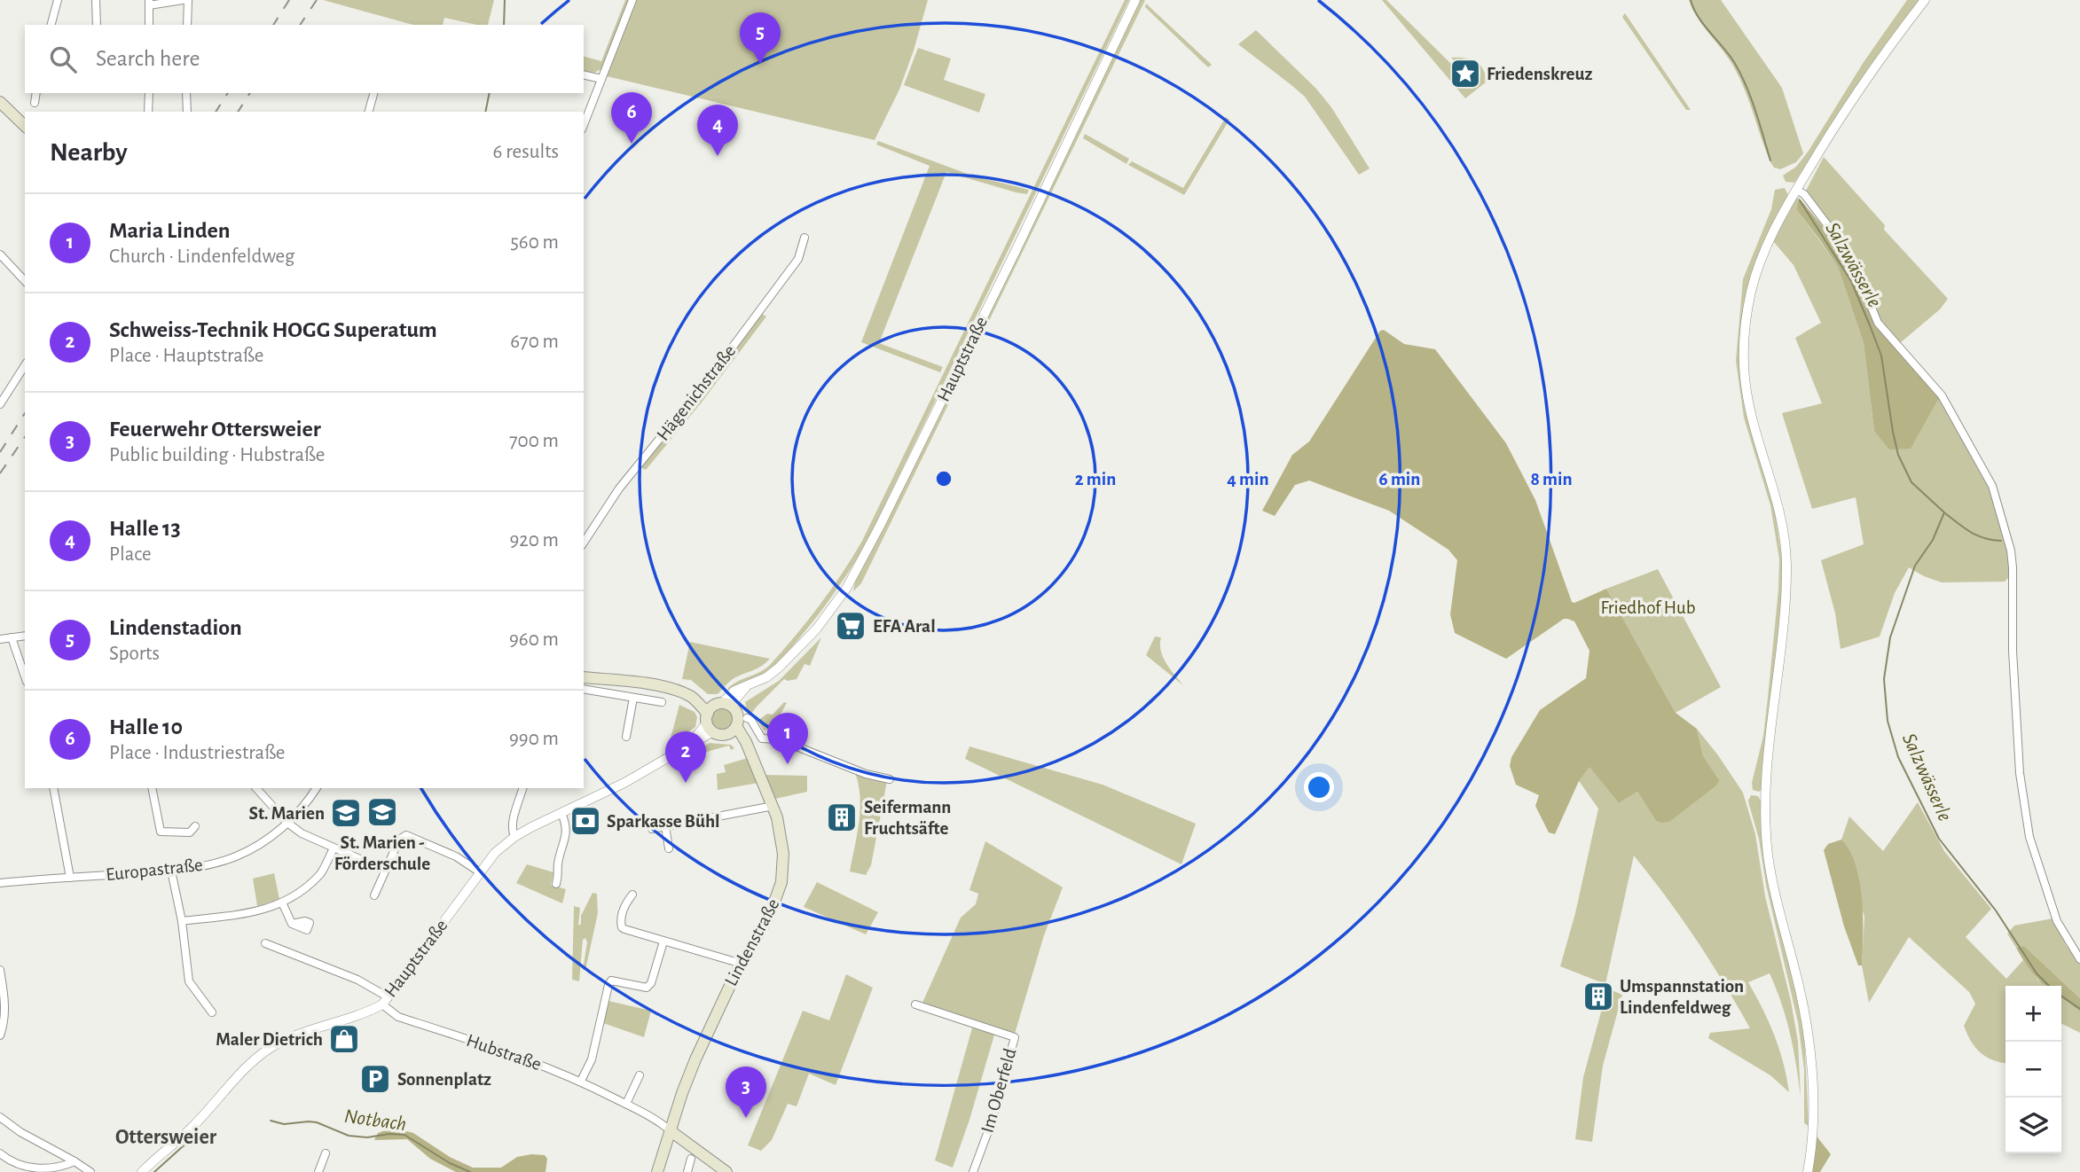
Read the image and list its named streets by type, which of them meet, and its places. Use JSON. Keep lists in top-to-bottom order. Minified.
{"streets":{"main road":["Lindenstraße","Hubstraße"],"street":["Hauptstraße","Hägenichstraße","Europastraße","Im Oberfeld"]},"crossings":[["Hauptstraße","Lindenstraße"],["Hauptstraße","Hubstraße"],["Lindenstraße","Hubstraße"]],"districts":["Ottersweier"],"water":["Salzwässerle","Notbach"],"parks":["Friedhof Hub"],"places":{"place":["Friedenskreuz"],"supermarket":["EFA Aral"],"school or university":["St. Marien - Förderschule","St. Marien"],"building":["Seifermann Fruchtsäfte","Umspannstation Lindenfeldweg"],"bank":["Sparkasse Bühl"],"shop":["Maler Dietrich"],"parking":["Sonnenplatz"]},"page":{"pins":["5","6","4","1","2","3"],"search":"Search here","heading":["Nearby","6 results"],"list":[{"mark":"1","name":"Maria Linden","note":"Church · Lindenfeldweg","value":"560 m"},{"mark":"2","name":"Schweiss-Technik HOGG Superatum","note":"Place · Hauptstraße","value":"670 m"},{"mark":"3","name":"Feuerwehr Ottersweier","note":"Public building · Hubstraße","value":"700 m"},{"mark":"4","name":"Halle 13","note":"Place","value":"920 m"},{"mark":"5","name":"Lindenstadion","note":"Sports","value":"960 m"},{"mark":"6","name":"Halle 10","note":"Place · Industriestraße","value":"990 m"}],"map_buttons":["+","−"]},"rings":["2 min","4 min","6 min","8 min"]}
